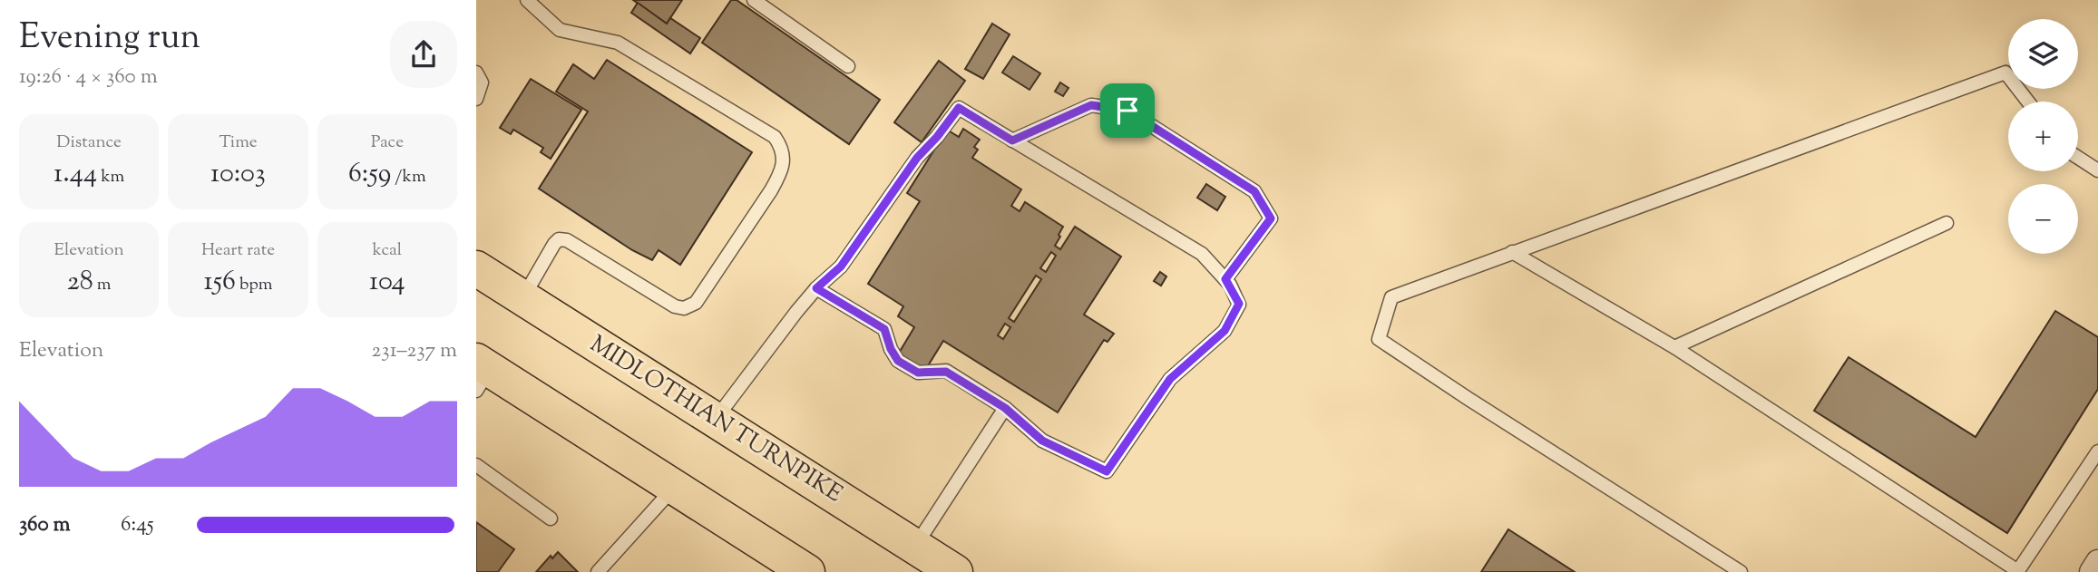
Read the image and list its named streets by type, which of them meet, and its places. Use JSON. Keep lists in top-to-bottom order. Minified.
{"streets":{"main road":["MIDLOTHIAN TURNPIKE"]},"page":{"heading":["Evening run","19:26 · 4 × 360 m"],"map_buttons":["+","−"],"stats":[["Distance","1.44 km"],["Time","10:03"],["Pace","6:59 /km"],["Elevation","28 m"],["Heart rate","156 bpm"],["kcal","104"]],"chart":["Elevation","231–237 m"],"list":[{"name":"360 m","note":"6:45"}]}}
